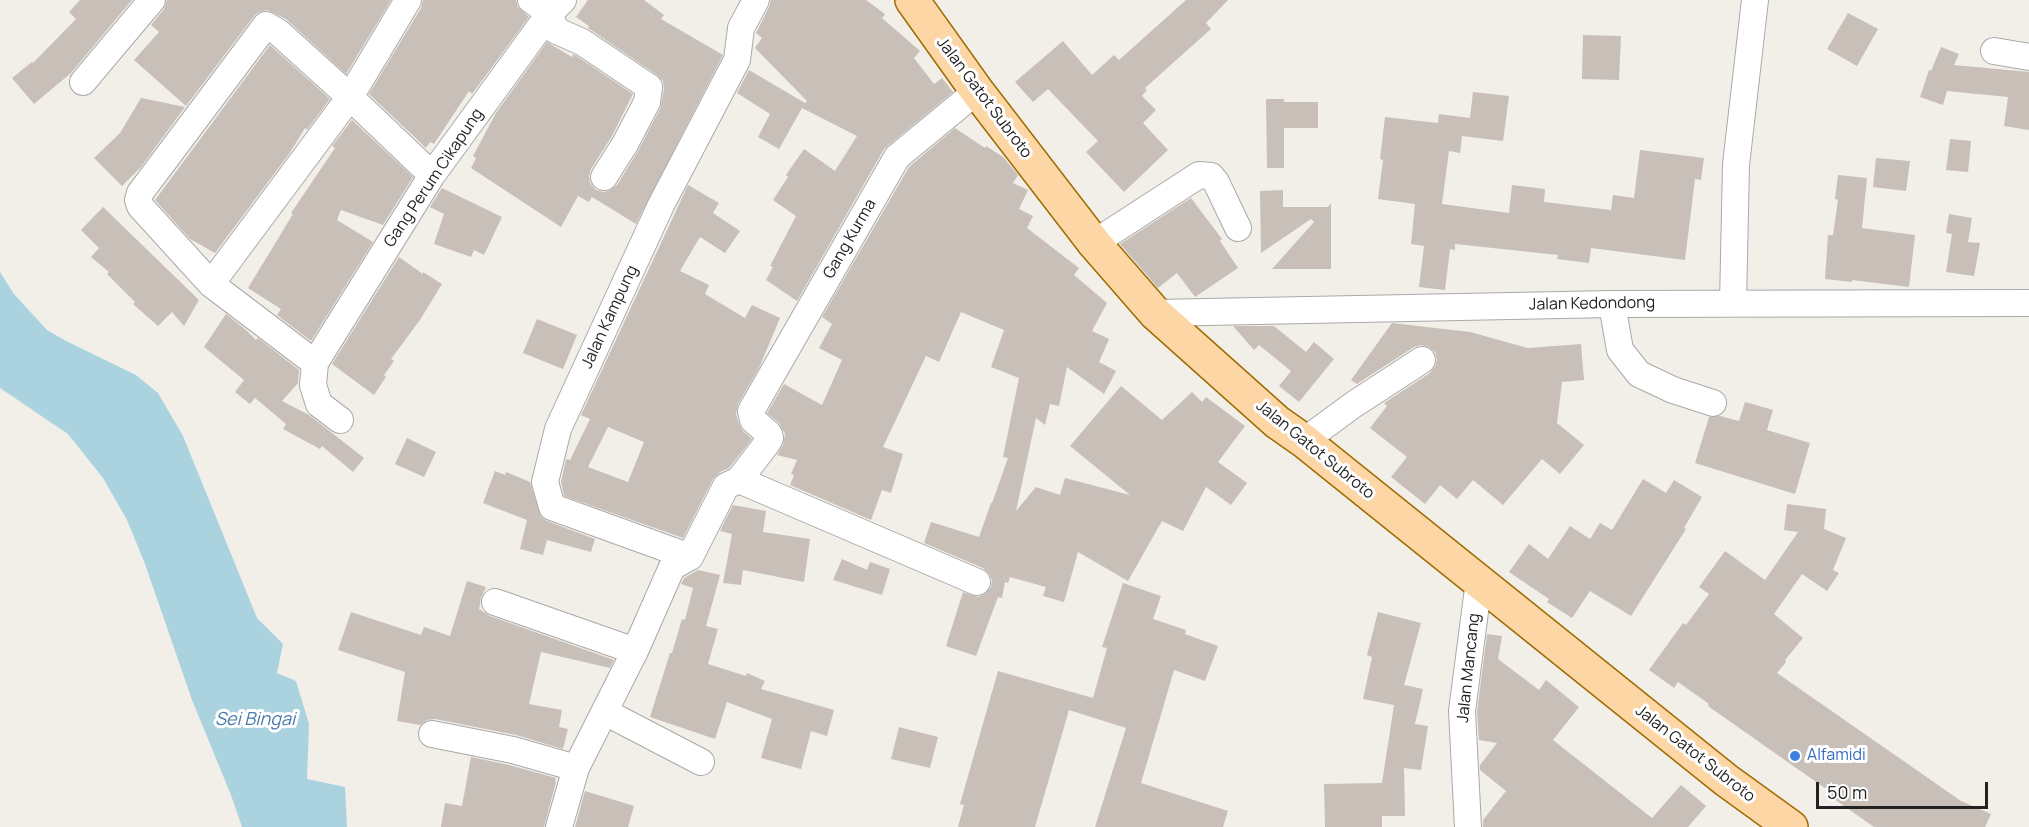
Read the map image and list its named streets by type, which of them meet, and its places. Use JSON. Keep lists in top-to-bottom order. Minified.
{"streets":{"main road":["Jalan Gatot Subroto"],"street":["Gang Perum Cikapung","Gang Kurma","Jalan Kedondong","Jalan Kampung","Jalan Mancang"]},"crossings":[["Jalan Gatot Subroto","Gang Kurma"],["Jalan Gatot Subroto","Jalan Kedondong"],["Jalan Gatot Subroto","Jalan Mancang"]],"water":["Sei Bingai"],"places":["Alfamidi"],"scale_bar":"50 m"}
